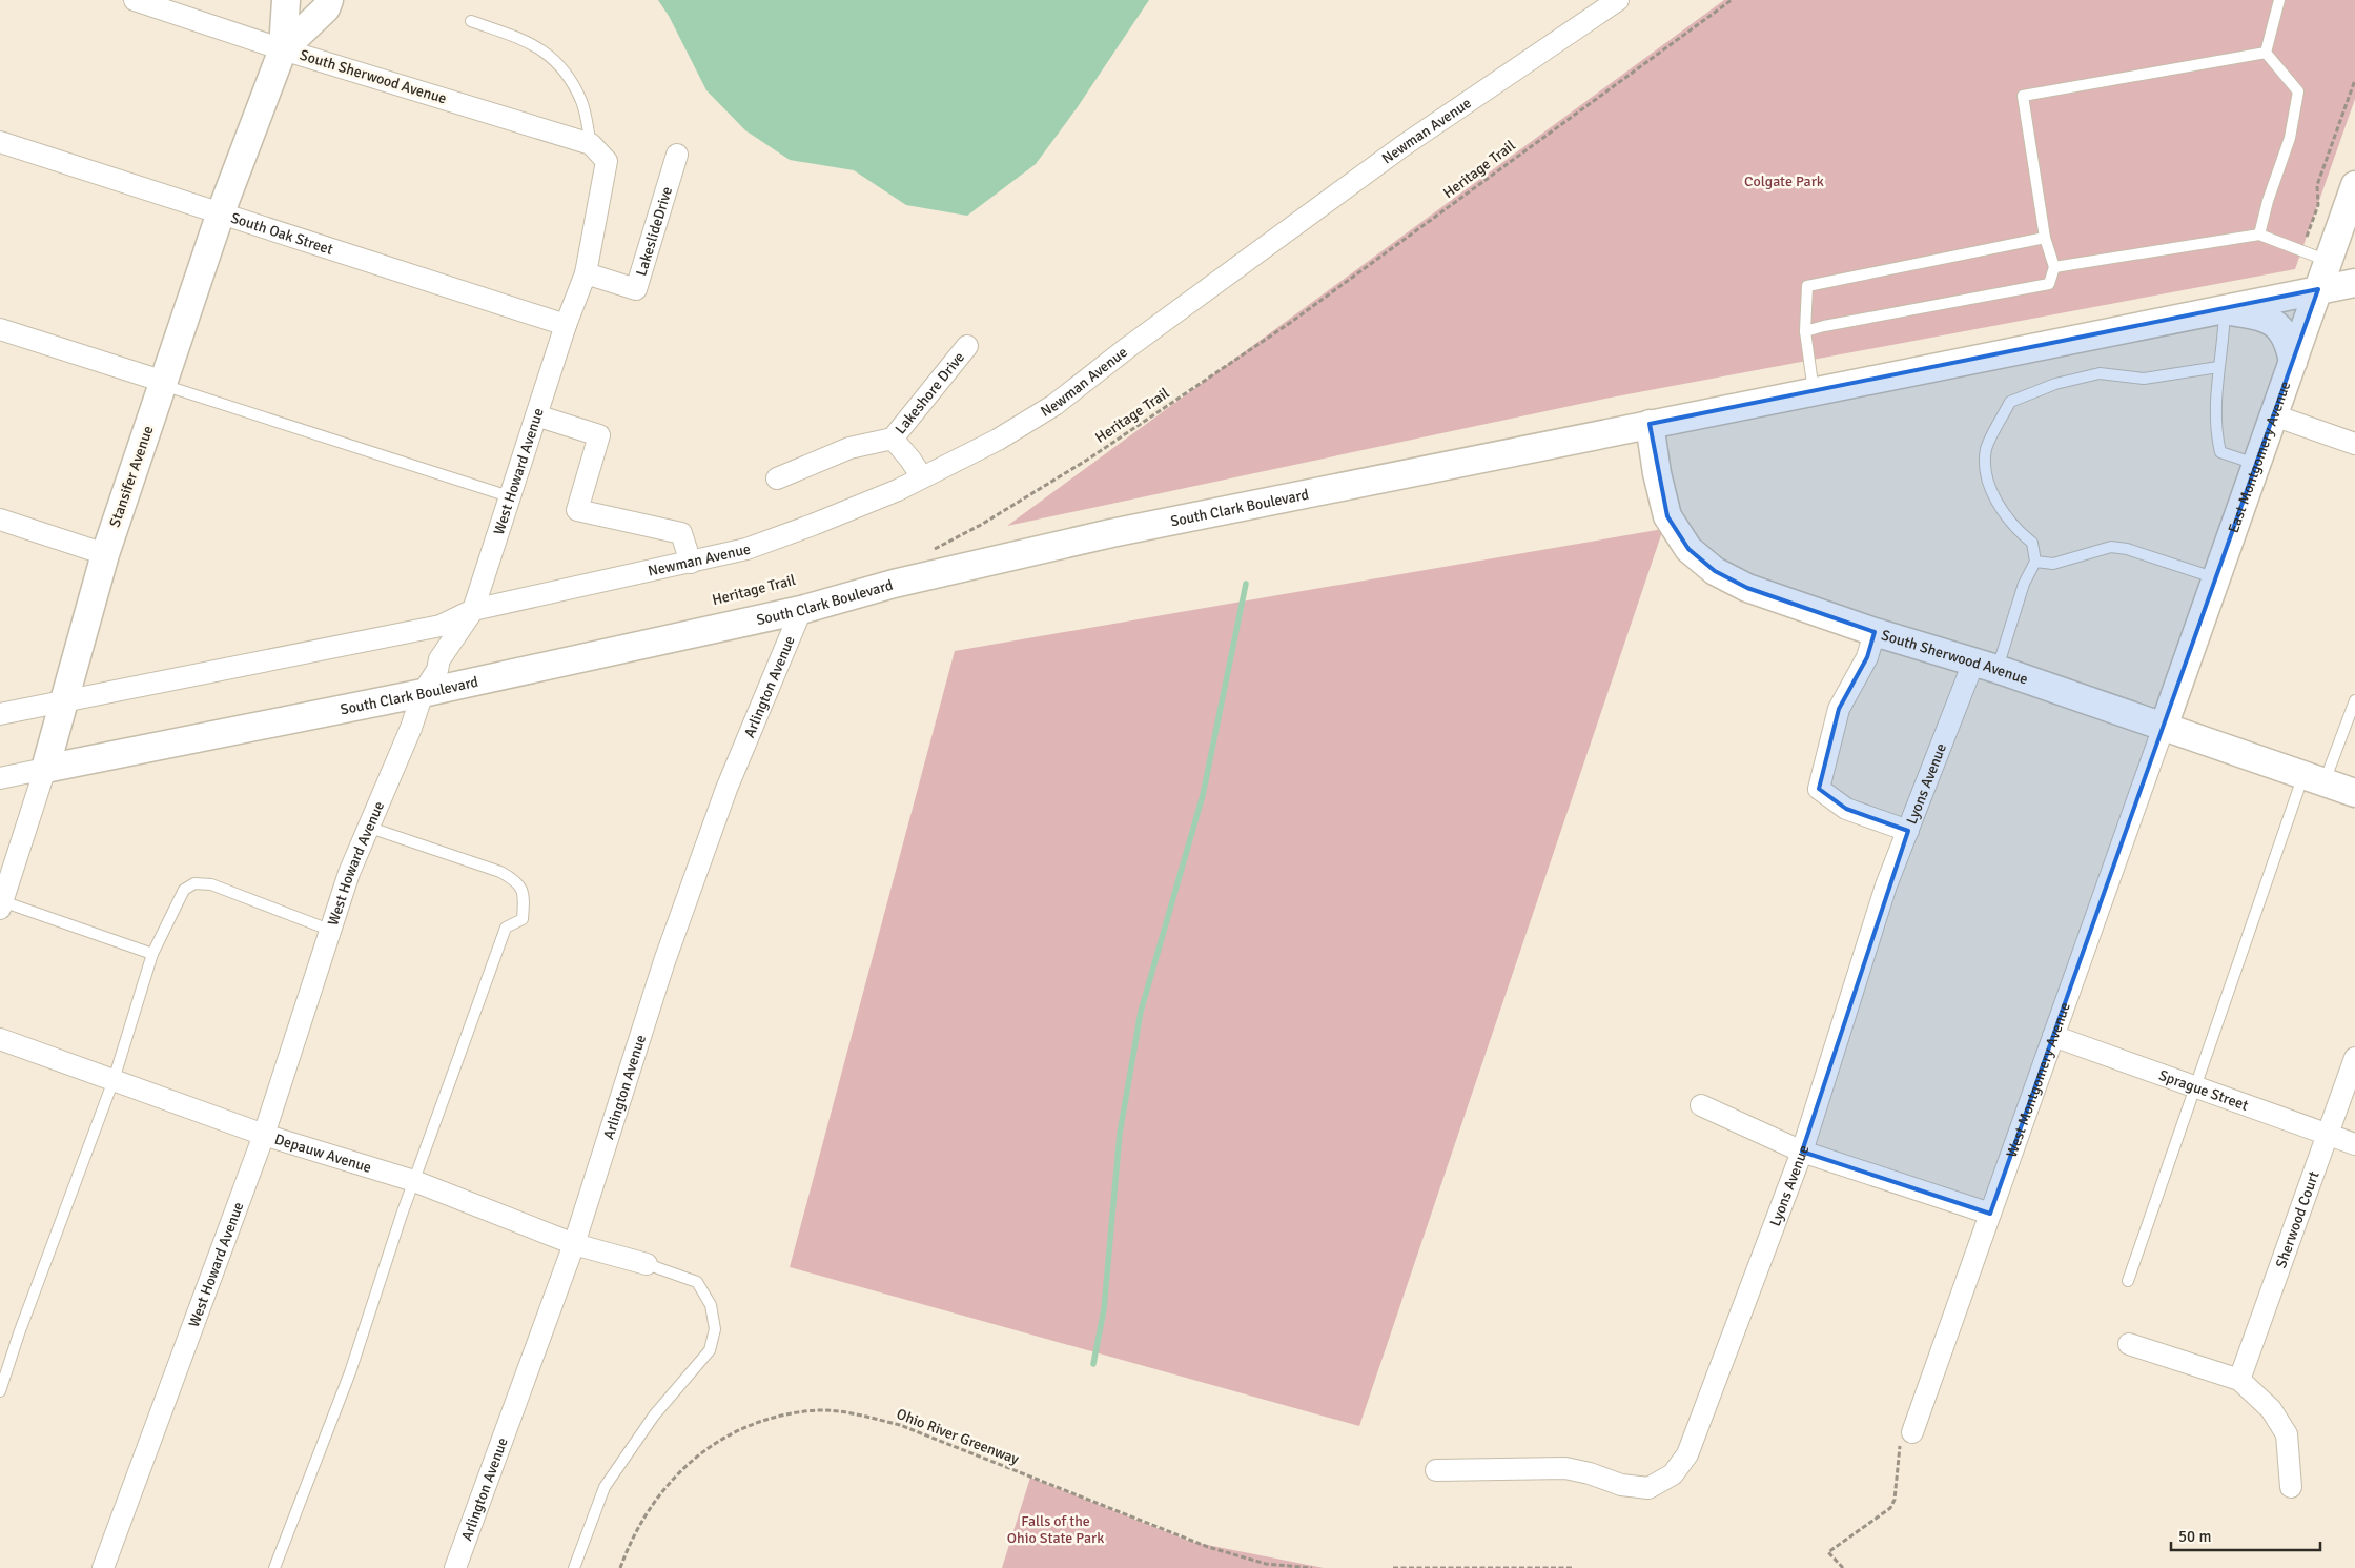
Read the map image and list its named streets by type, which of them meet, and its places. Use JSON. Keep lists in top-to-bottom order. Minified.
{"streets":{"street":["South Sherwood Avenue","Newman Avenue","South Oak Street","LakeslideDrive","Lakeshore Drive","East Montgomery Avenue","West Howard Avenue","Stansifer Avenue","South Clark Boulevard","Arlington Avenue","Lyons Avenue","West Montgomery Avenue","Sprague Street","Depauw Avenue","Sherwood Court"],"path":["Heritage Trail","Ohio River Greenway"]},"crossings":[["South Sherwood Avenue","East Montgomery Avenue"],["South Sherwood Avenue","West Howard Avenue"],["South Sherwood Avenue","Stansifer Avenue"],["South Sherwood Avenue","South Clark Boulevard"],["South Sherwood Avenue","Lyons Avenue"],["South Sherwood Avenue","West Montgomery Avenue"],["Newman Avenue","West Howard Avenue"],["South Oak Street","West Howard Avenue"],["South Oak Street","Stansifer Avenue"],["LakeslideDrive","West Howard Avenue"],["East Montgomery Avenue","South Clark Boulevard"],["East Montgomery Avenue","West Montgomery Avenue"],["West Howard Avenue","South Clark Boulevard"],["West Howard Avenue","Depauw Avenue"],["Stansifer Avenue","South Clark Boulevard"],["South Clark Boulevard","Arlington Avenue"],["Arlington Avenue","Depauw Avenue"],["West Montgomery Avenue","Sprague Street"],["Sprague Street","Sherwood Court"]],"parks":["Colgate Park","Falls of the Ohio State Park"],"scale_bar":"50 m"}
